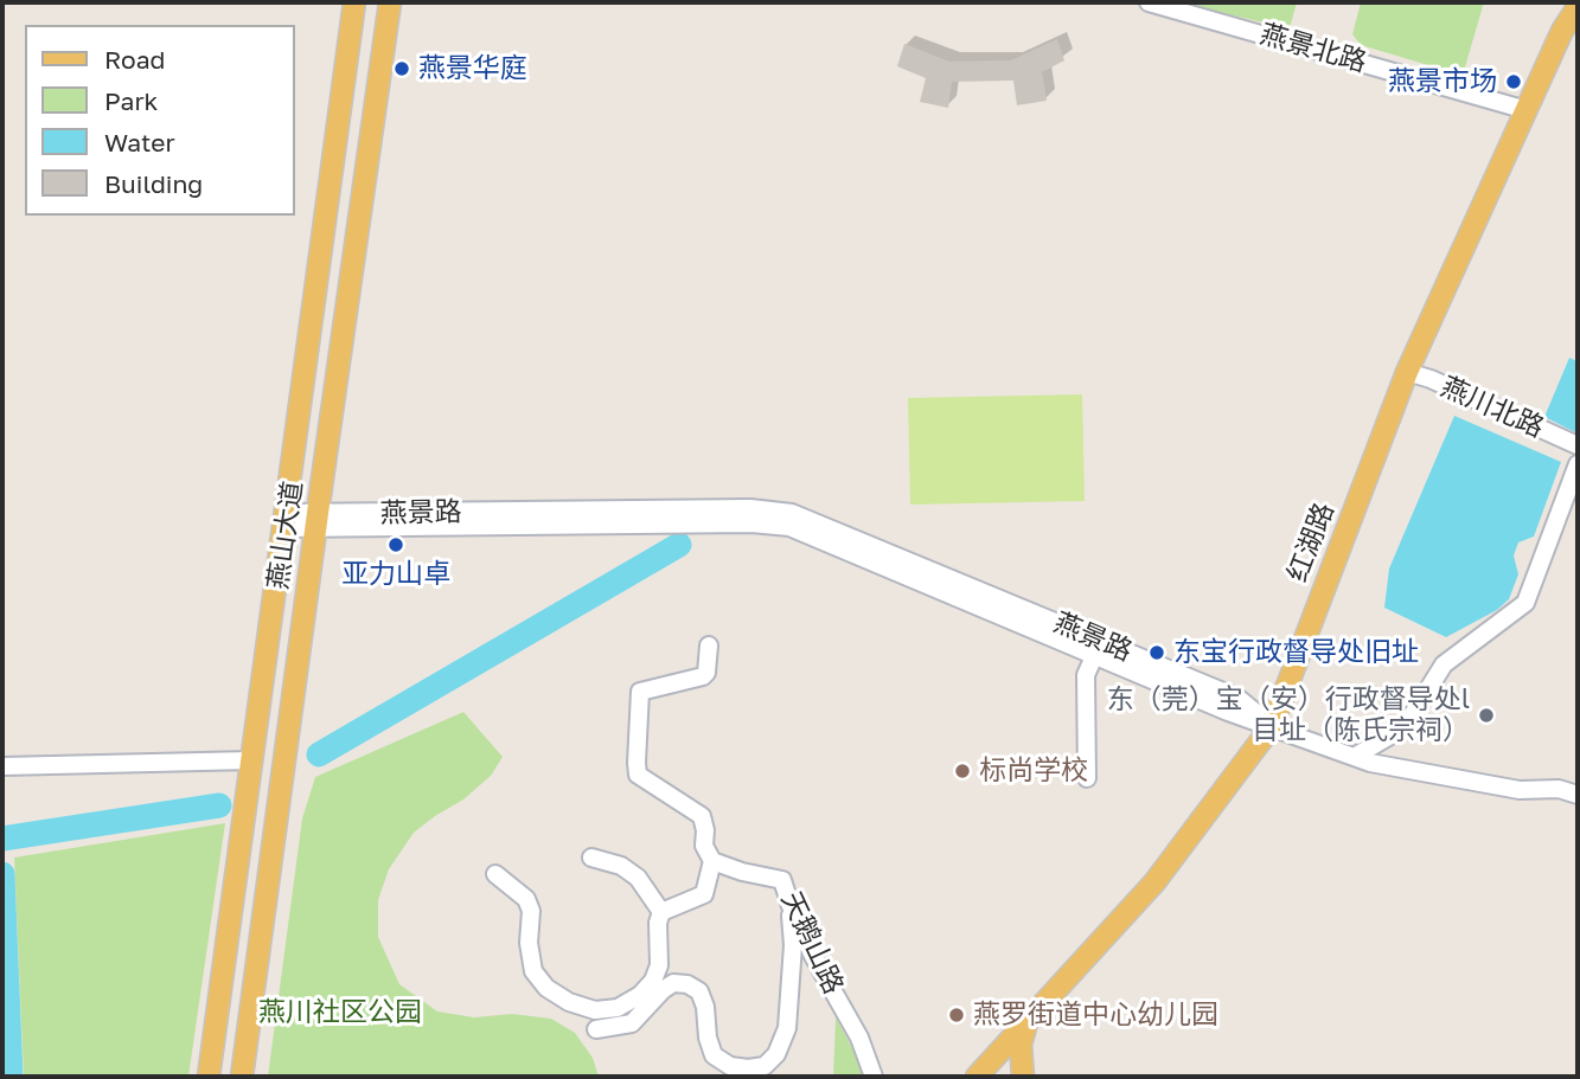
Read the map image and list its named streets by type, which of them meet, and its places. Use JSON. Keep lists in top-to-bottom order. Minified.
{"streets":{"main road":["燕山大道","红湖路"],"street":["燕景北路","燕川北路","燕景路","天鹅山路"]},"crossings":[["燕景北路","红湖路"],["燕川北路","红湖路"],["燕景路","燕山大道"],["燕景路","红湖路"]],"parks":["燕川社区公园"],"places":["燕景华庭","燕景市场","亚力山卓","东宝行政督导处旧址","东（莞）宝（安）行政督导处l 目址（陈氏宗祠）","标尚学校","燕罗街道中心幼儿园"],"legend":["Road","Park","Water","Building"]}
